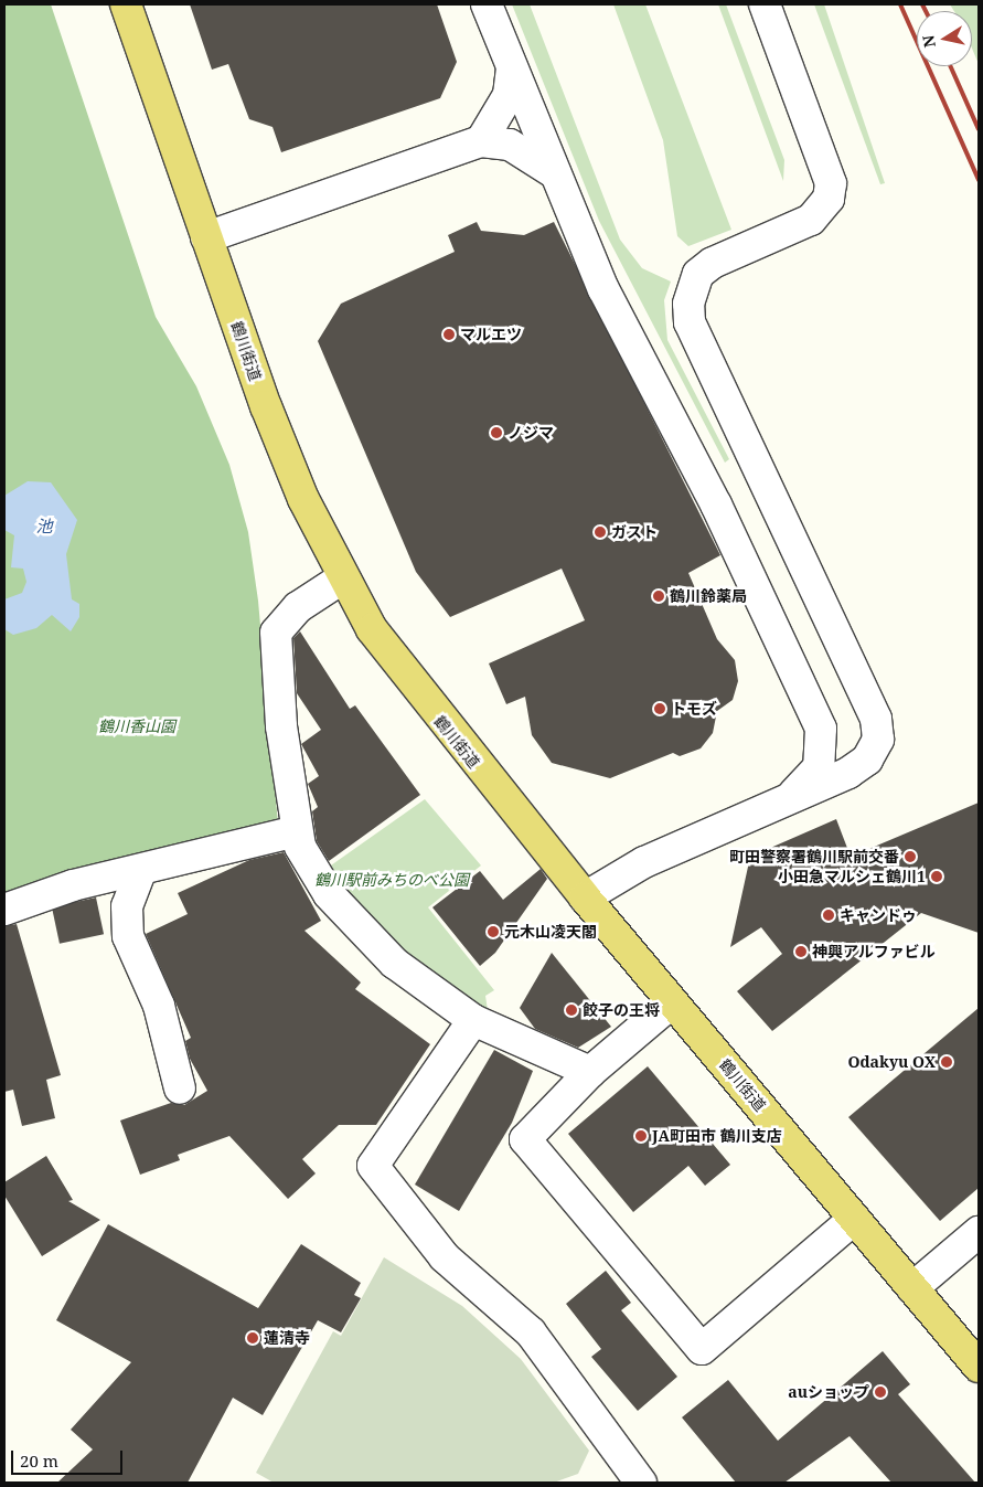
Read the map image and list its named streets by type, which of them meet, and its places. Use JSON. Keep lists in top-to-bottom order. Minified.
{"streets":{"main road":["鶴川街道"]},"water":["池"],"parks":["鶴川香山園","鶴川駅前みちのべ公園"],"places":["マルエツ","ノジマ","ガスト","鶴川鈴薬局","トモズ","町田警察署鶴川駅前交番","小田急マルシェ鶴川1","キャンドゥ","元木山凌天閣","神興アルファビル","餃子の王将","Odakyu OX","JA町田市 鶴川支店","蓮清寺","auショップ"],"scale_bar":"20 m","north":"left"}
